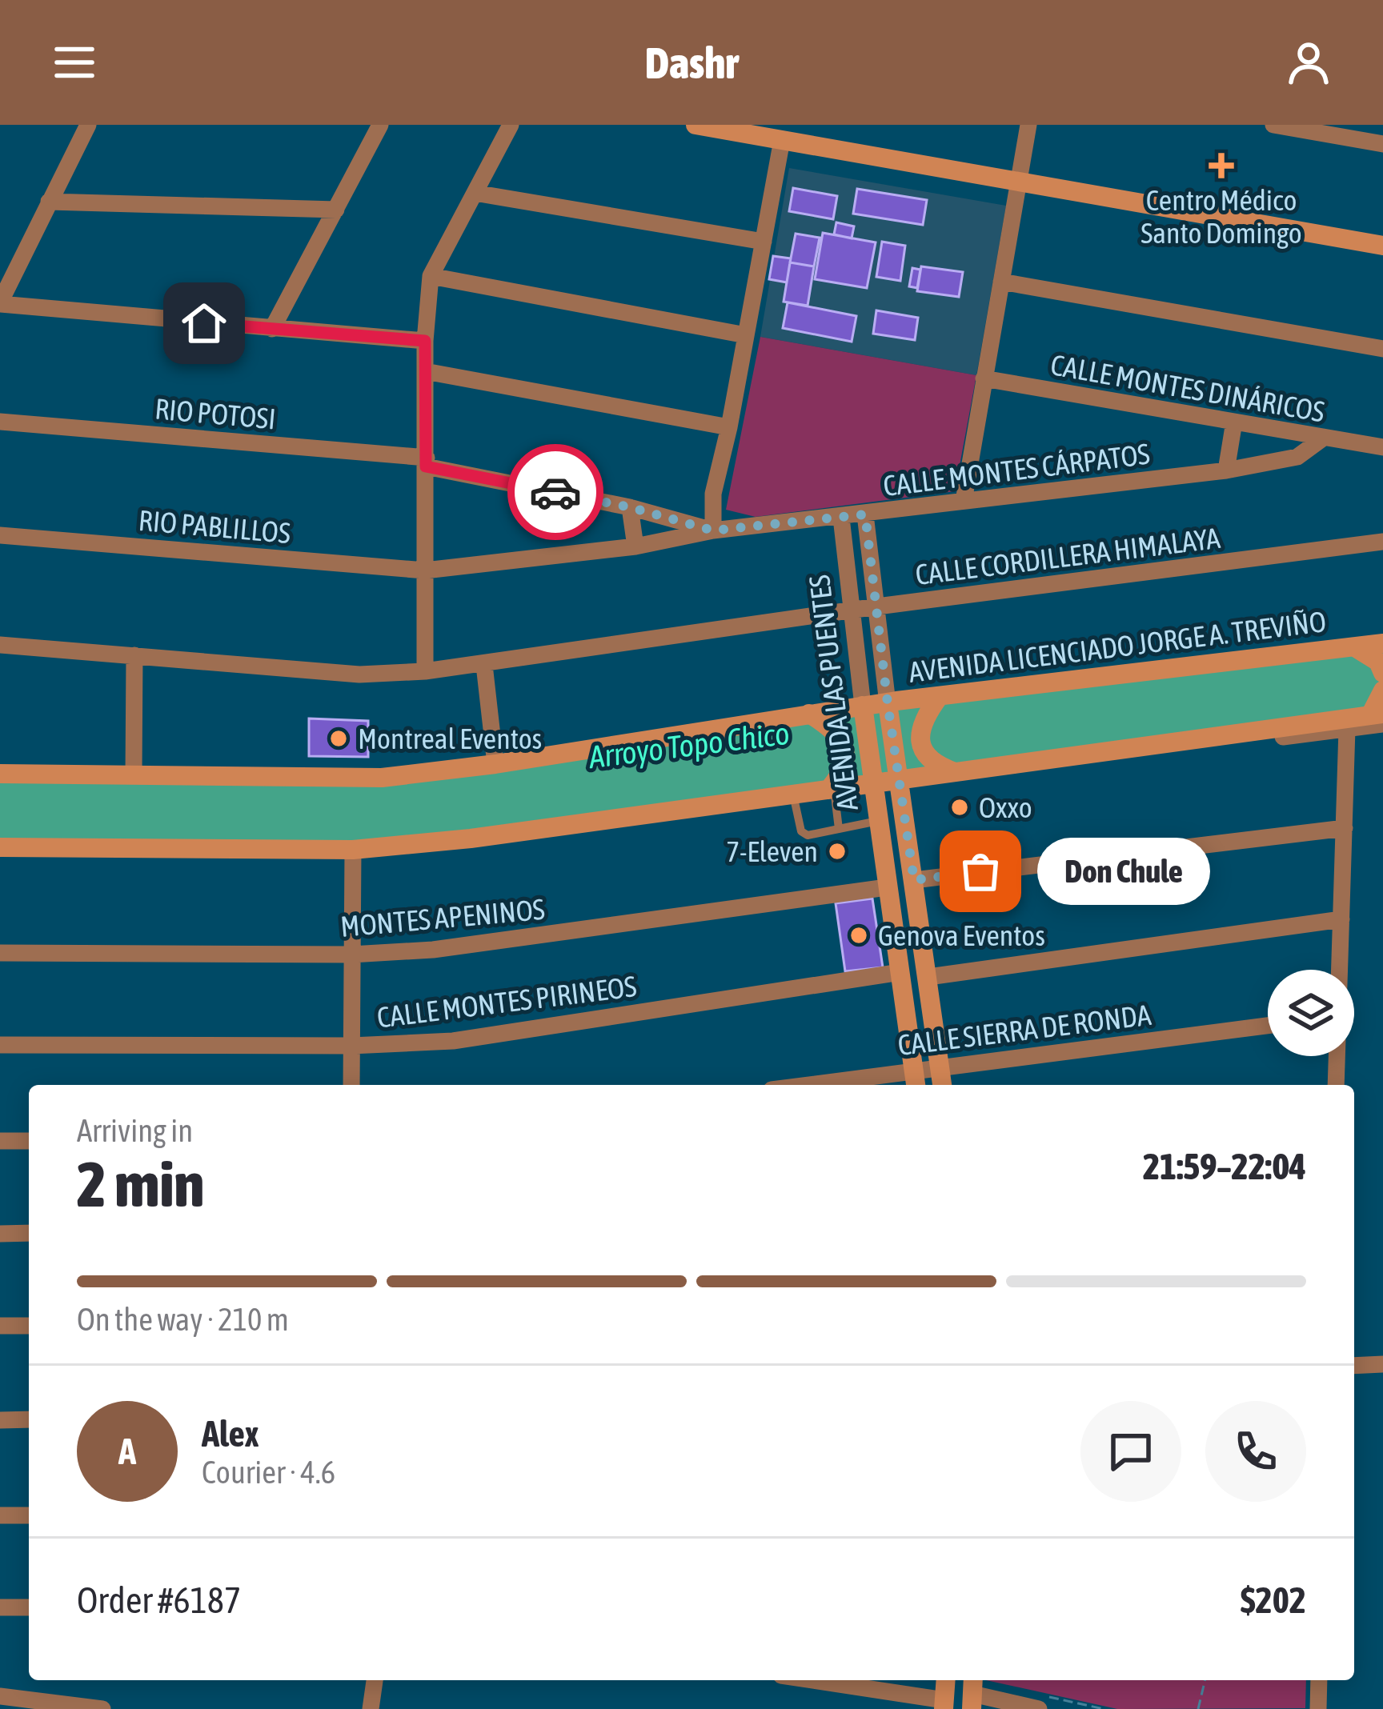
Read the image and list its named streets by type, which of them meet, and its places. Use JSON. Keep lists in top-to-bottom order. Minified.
{"streets":{"main road":["AVENIDA LICENCIADO JORGE A. TREVIÑO","AVENIDA LAS PUENTES"],"street":["CALLE MONTES DINÁRICOS","RIO POTOSI","CALLE MONTES CÁRPATOS","RIO PABLILLOS","CALLE CORDILLERA HIMALAYA","MONTES APENINOS","CALLE MONTES PIRINEOS","CALLE SIERRA DE RONDA"]},"crossings":[["CALLE MONTES DINÁRICOS","CALLE MONTES CÁRPATOS"],["RIO POTOSI","CALLE MONTES CÁRPATOS"],["CALLE MONTES CÁRPATOS","RIO PABLILLOS"],["CALLE MONTES CÁRPATOS","AVENIDA LAS PUENTES"],["CALLE CORDILLERA HIMALAYA","AVENIDA LAS PUENTES"],["AVENIDA LICENCIADO JORGE A. TREVIÑO","AVENIDA LAS PUENTES"],["AVENIDA LAS PUENTES","MONTES APENINOS"],["AVENIDA LAS PUENTES","CALLE MONTES PIRINEOS"],["AVENIDA LAS PUENTES","CALLE SIERRA DE RONDA"]],"water":["Arroyo Topo Chico"],"places":{"health":["Centro Médico Santo Domingo"],"other":["Montreal Eventos","Oxxo","7-Eleven","Don Chule","Genova Eventos"]},"page":{"header":"Dashr","bubble":"Don Chule","heading":["2 min","Arriving in","21:59–22:04"],"panel":["Alex","Courier · 4.6","Order #6187","$202"],"bar":"On the way · 210 m","round":"A"}}
